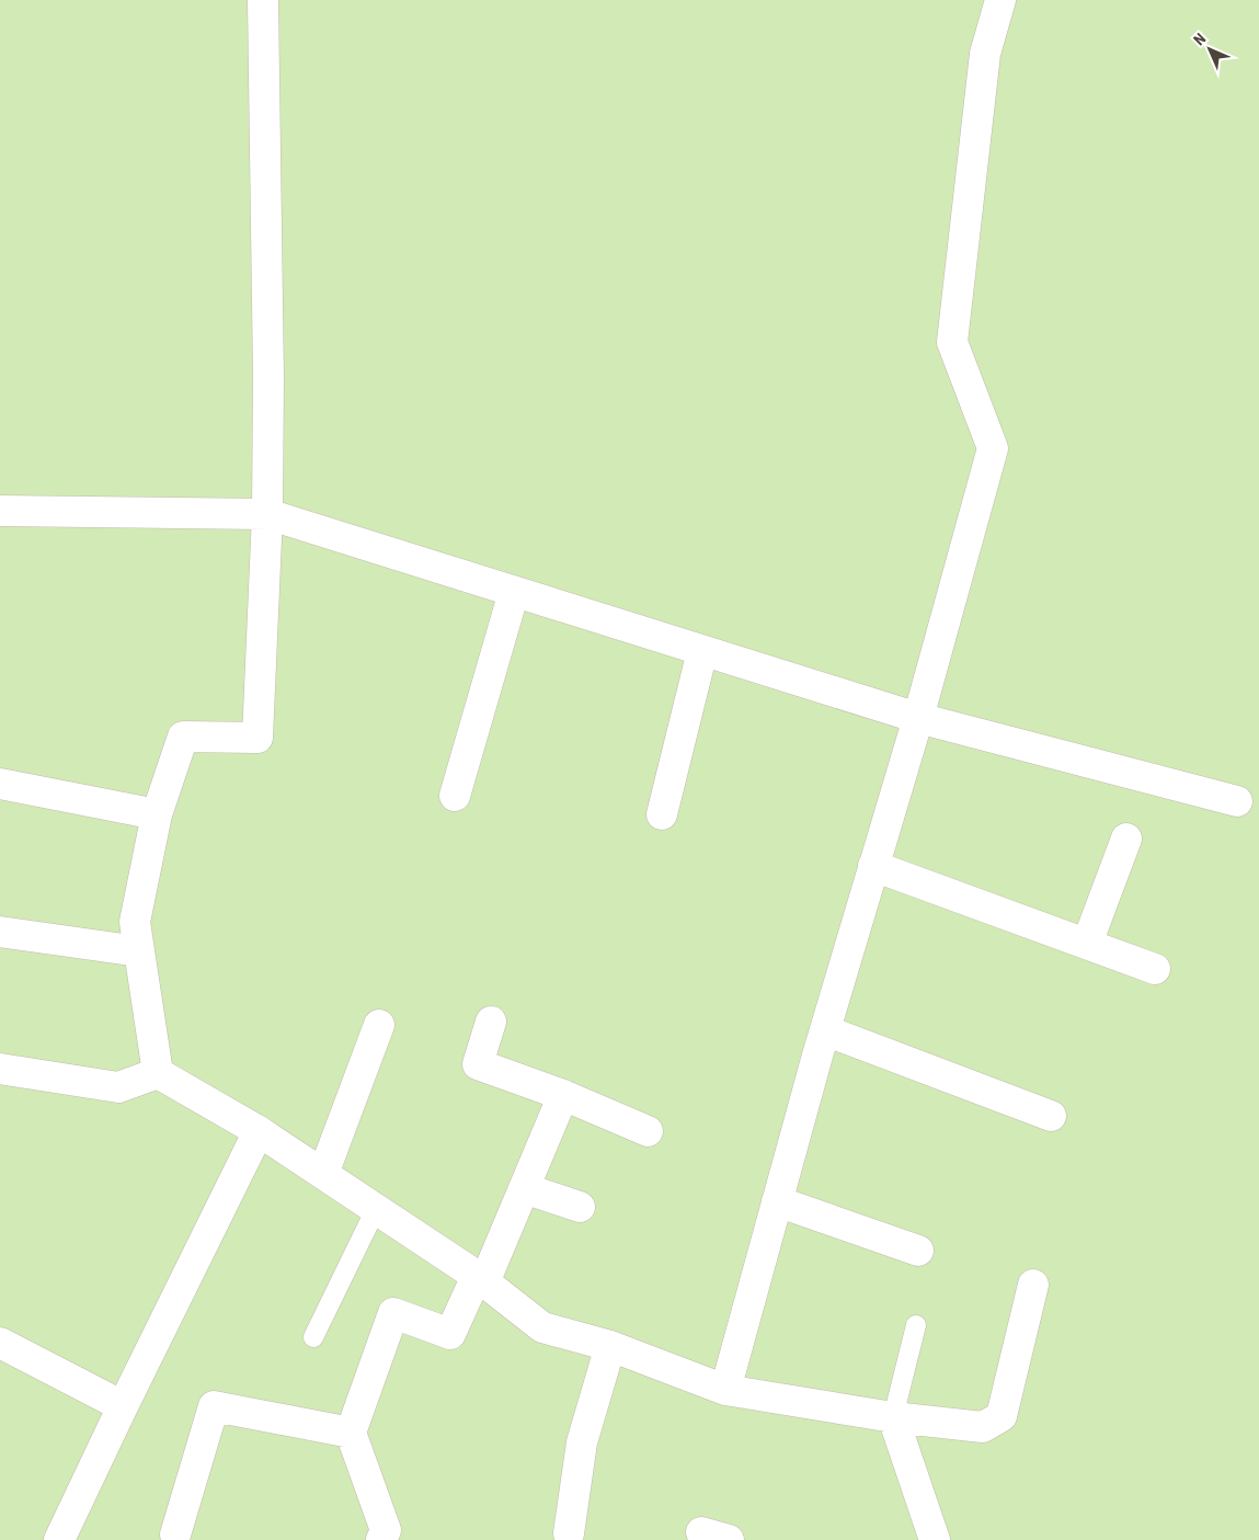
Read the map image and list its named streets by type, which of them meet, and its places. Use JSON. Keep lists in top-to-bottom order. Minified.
{"north":"top left"}
